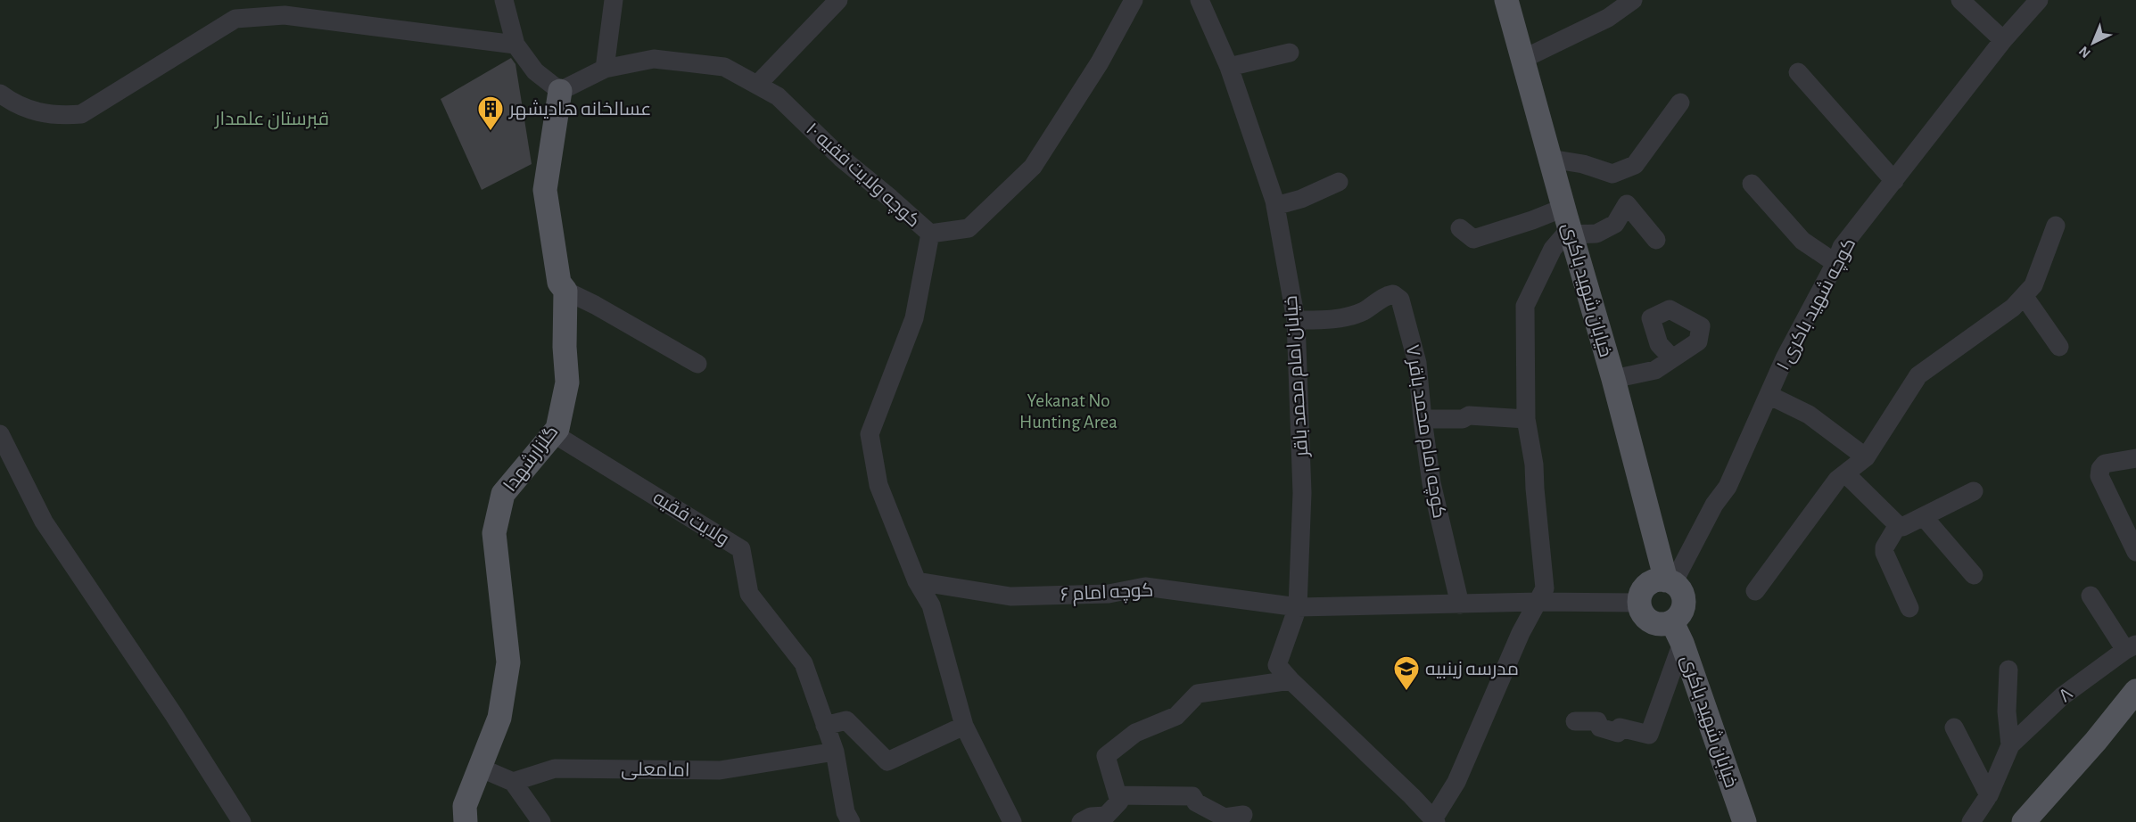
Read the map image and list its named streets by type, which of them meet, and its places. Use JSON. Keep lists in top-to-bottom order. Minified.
{"streets":{"main road":["خیابان شهید باکری","گلزارشهدا"],"street":["کوچه ولایت فقیه ۱۰","کوچه شهید باکری ۱","خیابان امام محمد باقر","کوچه امام محمد باقر ۷","ولایت فقیه","کوچه امام ۶","۸","امامعلی"]},"crossings":[["کوچه ولایت فقیه ۱۰","گلزارشهدا"],["خیابان شهید باکری","کوچه شهید باکری ۱"],["خیابان امام محمد باقر","کوچه امام محمد باقر ۷"],["خیابان امام محمد باقر","کوچه امام ۶"],["کوچه امام محمد باقر ۷","کوچه امام ۶"],["گلزارشهدا","ولایت فقیه"],["ولایت فقیه","امامعلی"]],"parks":["قبرستان علمدار","Yekanat No Hunting Area"],"places":{"building":["عسالخانه هادیشهر"],"school or university":["مدرسه زینبیه"]},"north":"bottom left"}
